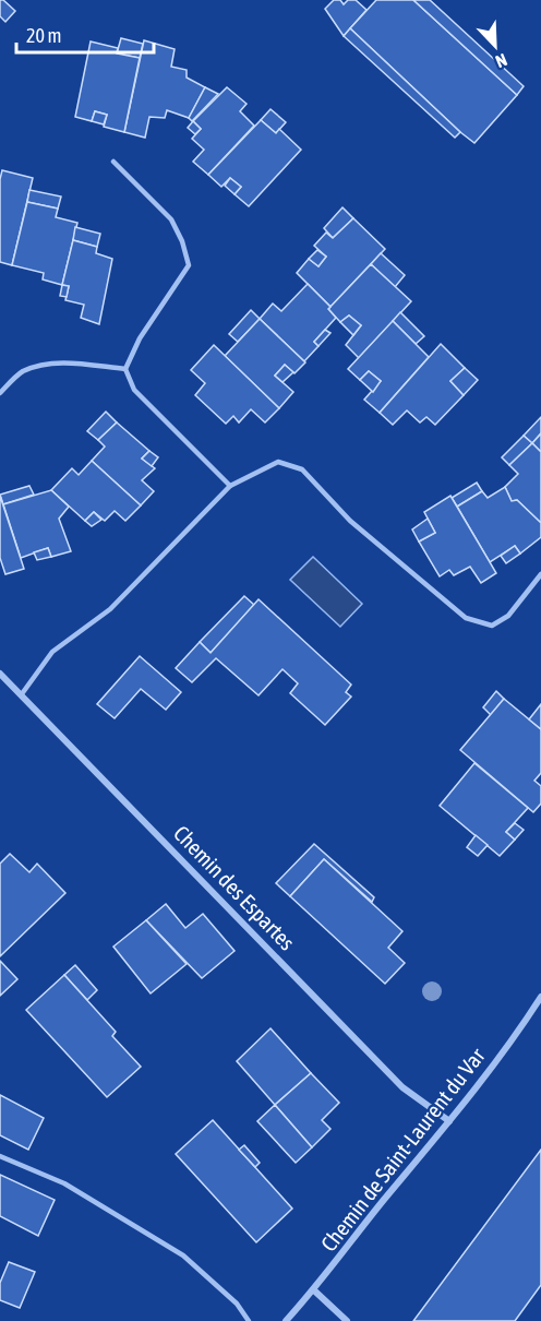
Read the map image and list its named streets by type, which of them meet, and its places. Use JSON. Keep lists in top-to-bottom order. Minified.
{"streets":{"street":["Chemin des Espartes","Chemin de Saint-Laurent du Var"]},"crossings":[["Chemin des Espartes","Chemin de Saint-Laurent du Var"]],"scale_bar":"20 m","north":"bottom right"}
